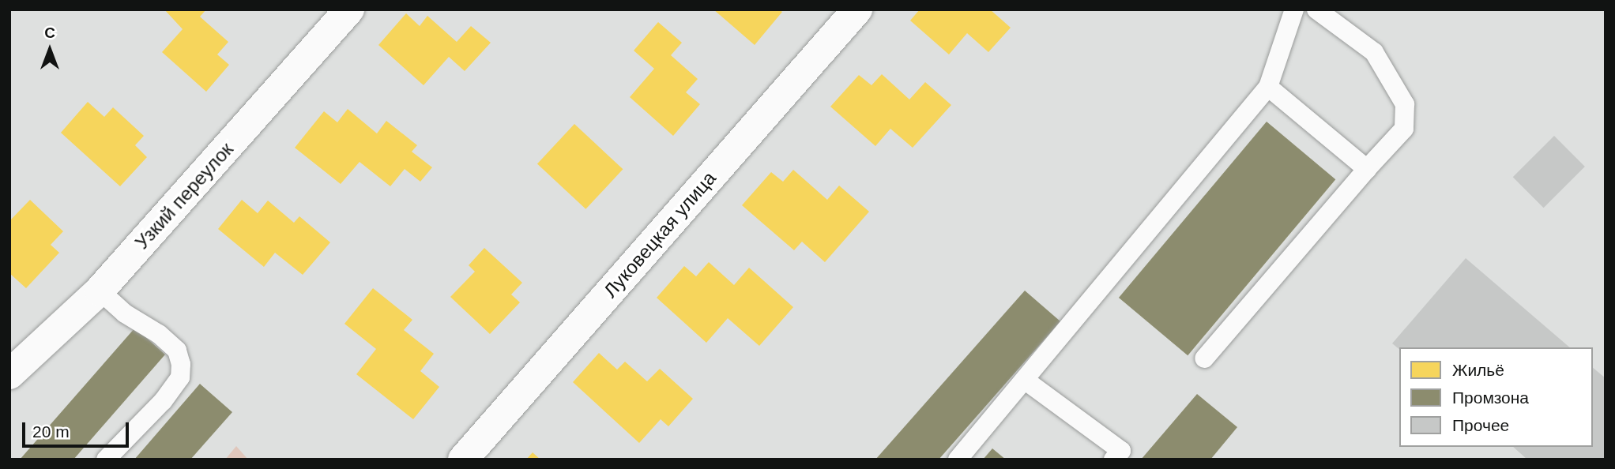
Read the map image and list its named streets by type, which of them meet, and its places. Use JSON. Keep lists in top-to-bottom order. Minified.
{"streets":{"street":["Узкий переулок","Луковецкая улица"]},"legend":["Жильё","Промзона","Прочее"],"scale_bar":"20 m","north":"top"}
